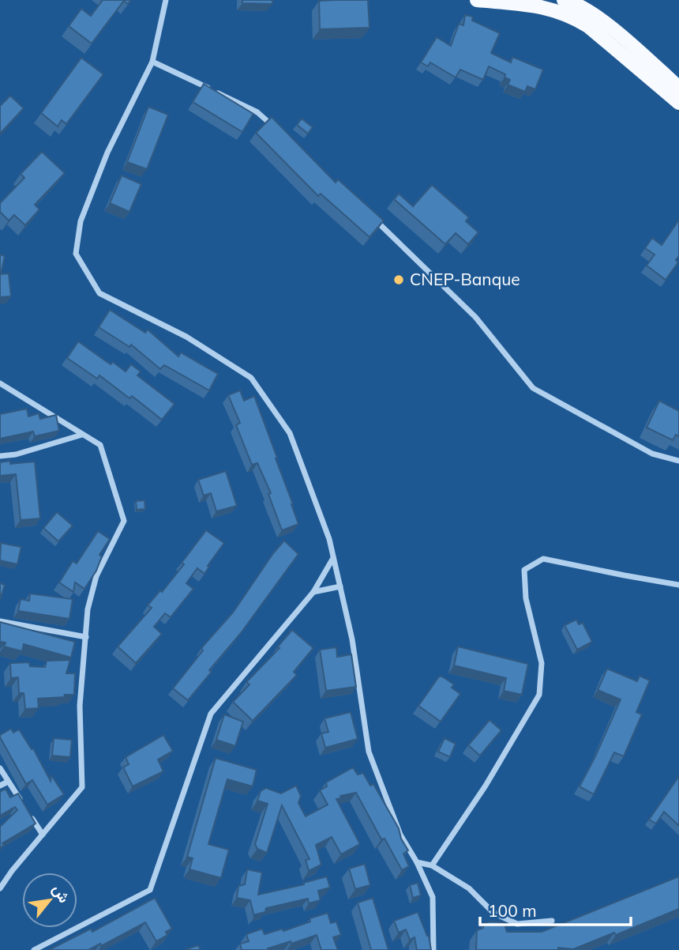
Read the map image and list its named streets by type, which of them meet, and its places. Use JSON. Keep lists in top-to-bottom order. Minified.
{"places":["CNEP-Banque"],"scale_bar":"100 m","north":"top right"}
